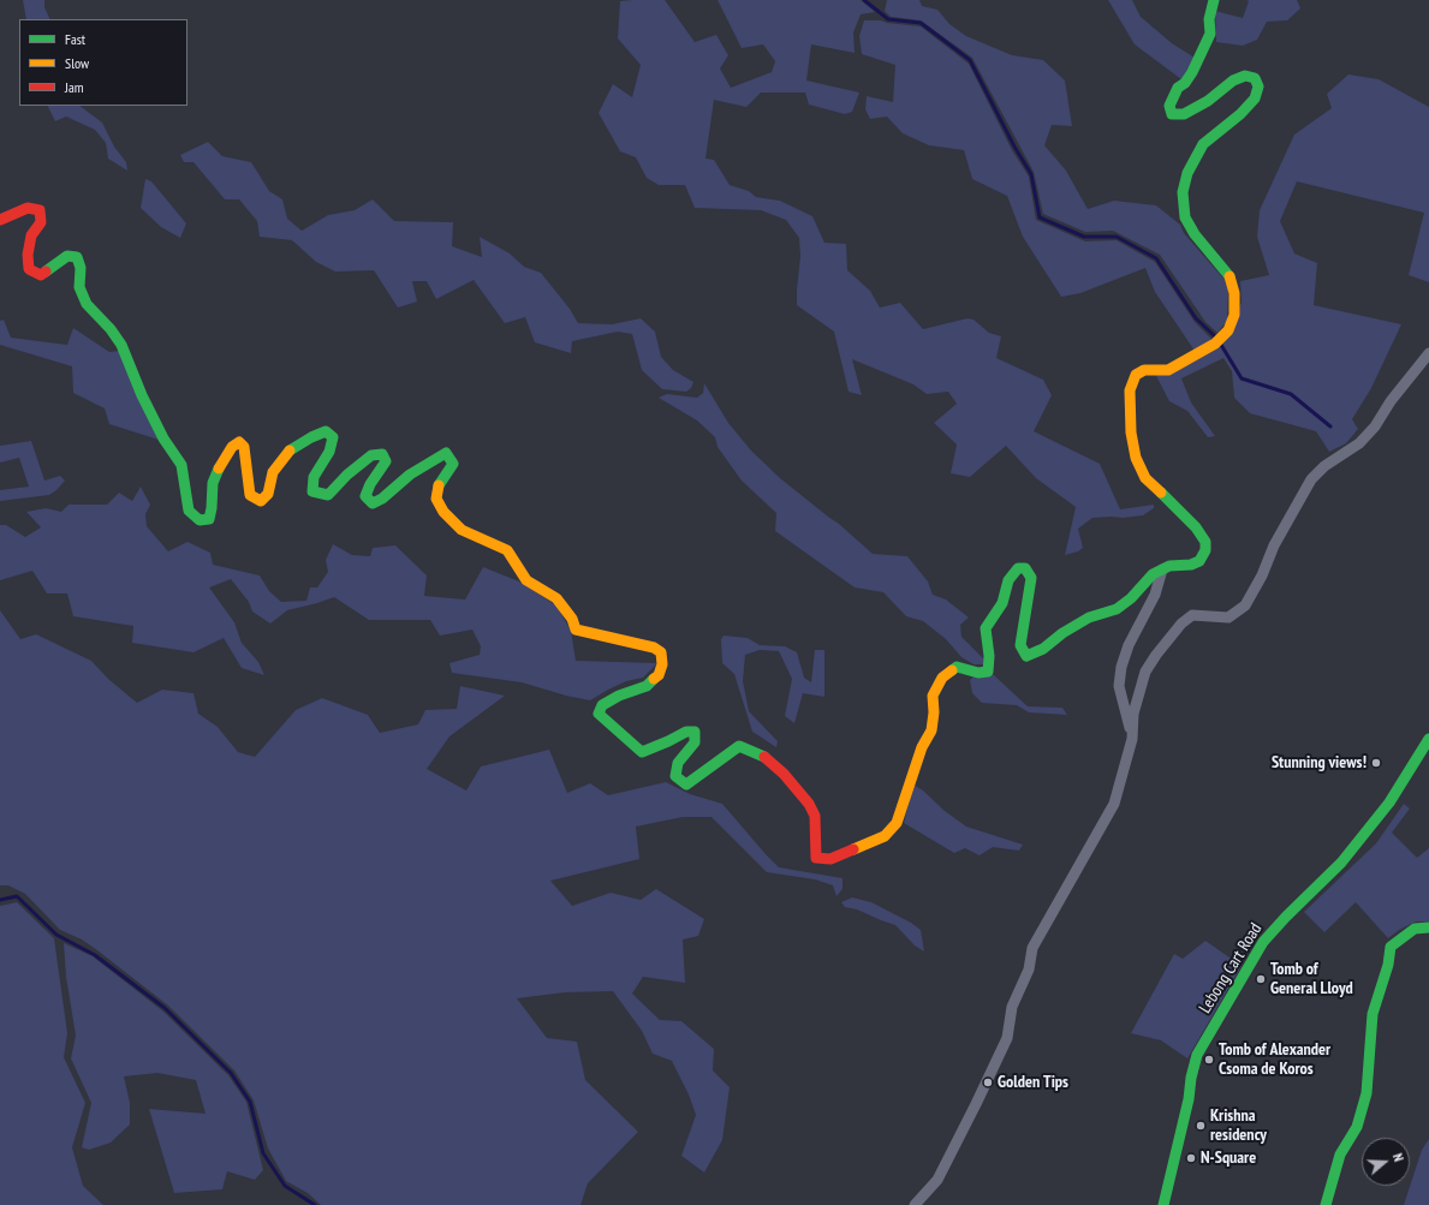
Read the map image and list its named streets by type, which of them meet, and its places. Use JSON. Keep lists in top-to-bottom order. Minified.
{"streets":{"main road":["Lebong Cart Road"]},"places":["Stunning views!","Tomb of General Lloyd","Tomb of Alexander Csoma de Koros","Golden Tips","Krishna residency","N-Square"],"legend":["Fast","Slow","Jam"],"north":"right"}
